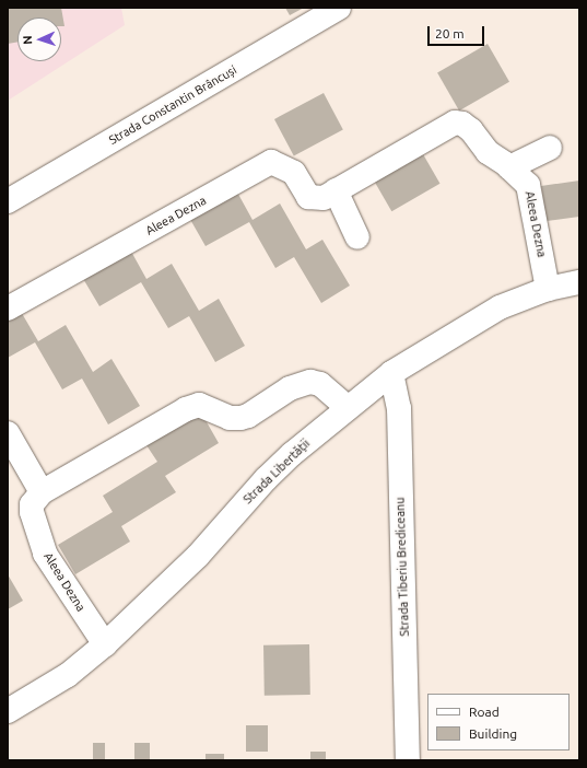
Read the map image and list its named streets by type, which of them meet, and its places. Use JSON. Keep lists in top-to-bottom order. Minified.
{"streets":{"street":["Strada Constantin Brâncuși","Aleea Dezna","Strada Libertății","Strada Tiberiu Brediceanu"]},"crossings":[["Aleea Dezna","Strada Libertății"],["Strada Libertății","Strada Tiberiu Brediceanu"]],"legend":["Road","Building"],"scale_bar":"20 m","north":"left"}
